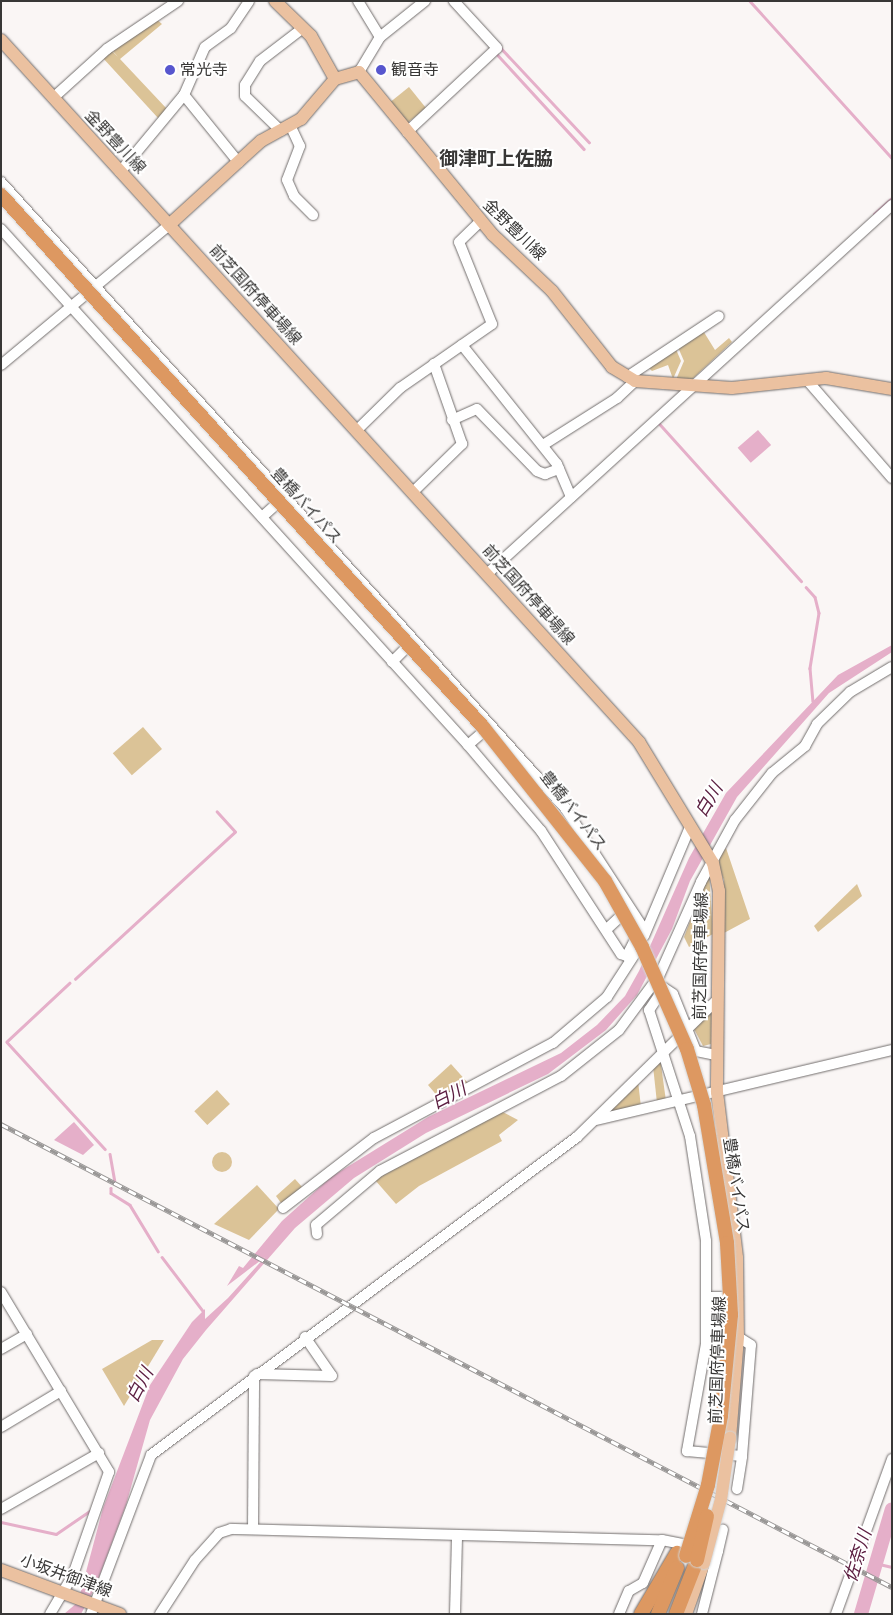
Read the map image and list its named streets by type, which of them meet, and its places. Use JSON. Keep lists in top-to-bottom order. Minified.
{"streets":{"highway":["豊橋バイパス"],"main road":["金野豊川線","前芝国府停車場線","小坂井御津線"]},"crossings":[["金野豊川線","前芝国府停車場線"],["前芝国府停車場線","豊橋バイパス"]],"districts":["御津町上佐脇"],"water":["白川","佐奈川"],"places":["常光寺","観音寺"]}
